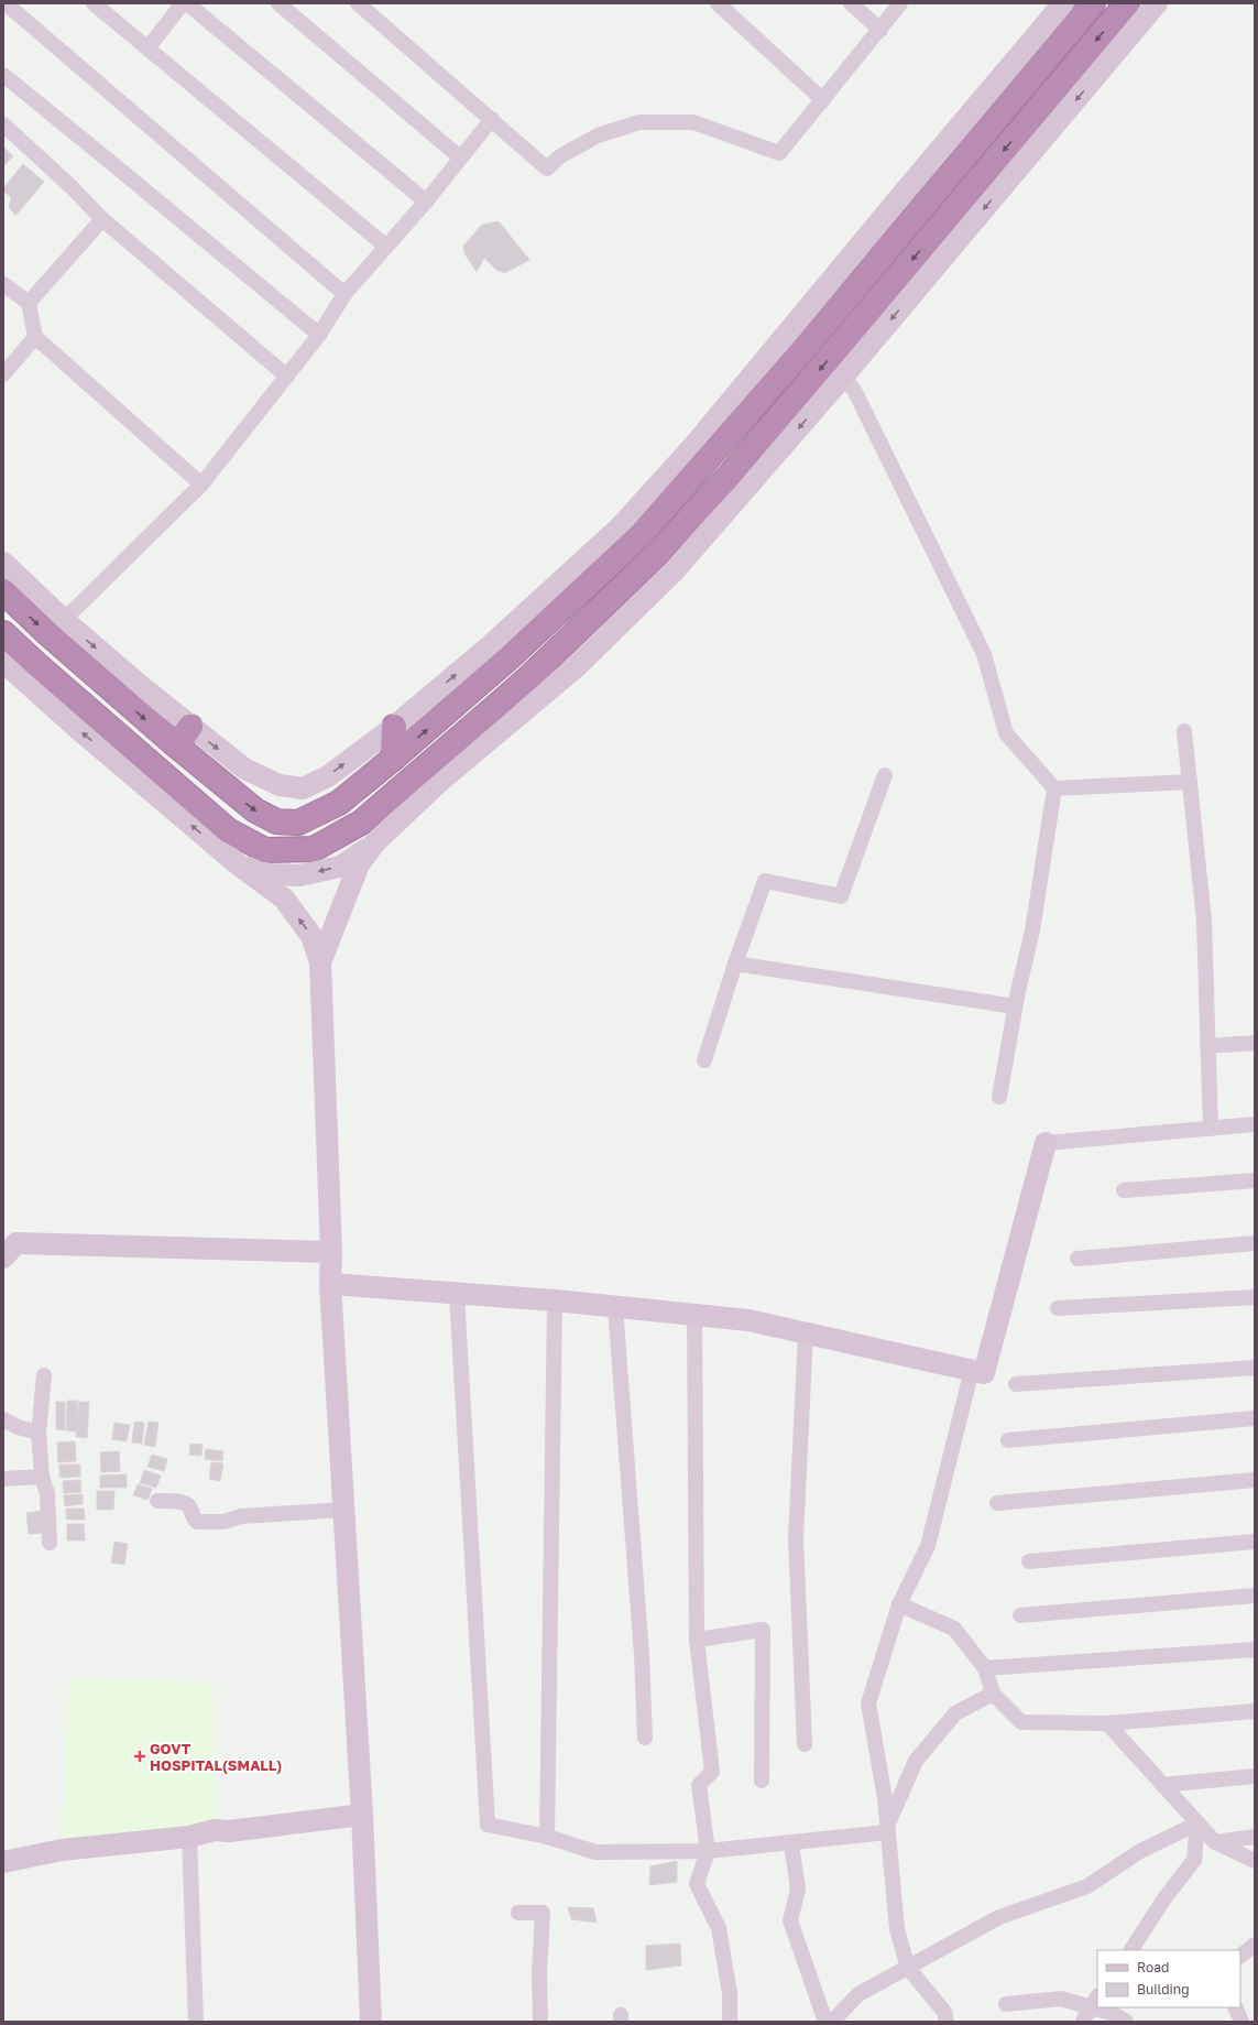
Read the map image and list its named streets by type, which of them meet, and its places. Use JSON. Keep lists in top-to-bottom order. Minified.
{"places":{"health":["GOVT HOSPITAL(SMALL)"]},"legend":["Road","Building"]}
